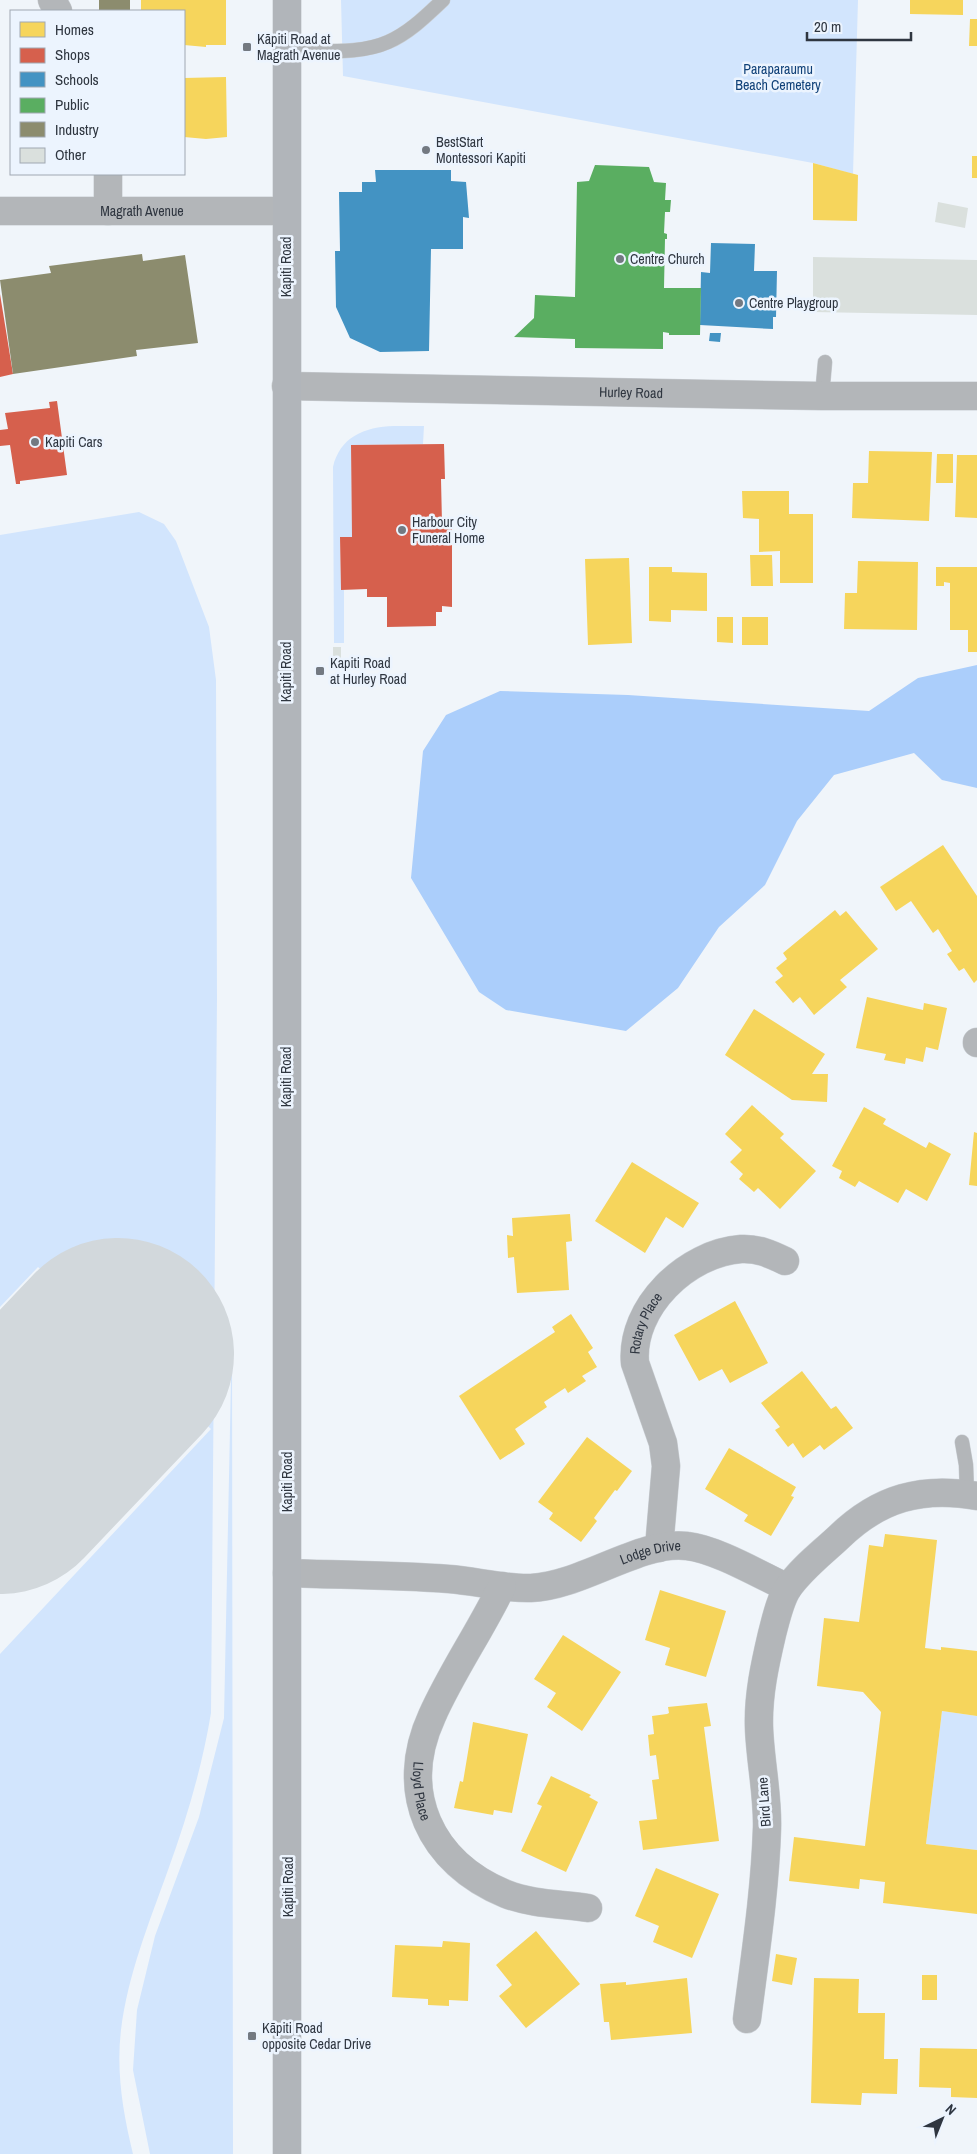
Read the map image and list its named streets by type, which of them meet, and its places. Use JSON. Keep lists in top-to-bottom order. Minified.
{"streets":{"main road":["Kapiti Road"],"street":["Magrath Avenue","Hurley Road","Rotary Place","Lodge Drive","Lloyd Place","Bird Lane"]},"crossings":[["Magrath Avenue","Kapiti Road"],["Kapiti Road","Hurley Road"],["Kapiti Road","Lodge Drive"],["Rotary Place","Lodge Drive"],["Lodge Drive","Lloyd Place"],["Lodge Drive","Bird Lane"]],"parks":["Paraparaumu Beach Cemetery"],"places":{"transit":["Kāpiti Road at Magrath Avenue","Kapiti Road at Hurley Road","Kāpiti Road opposite Cedar Drive"],"other":["BestStart Montessori Kapiti","Centre Church","Centre Playgroup","Kapiti Cars","Harbour City Funeral Home"]},"legend":["Homes","Shops","Schools","Public","Industry","Other"],"scale_bar":"20 m","north":"top right"}
